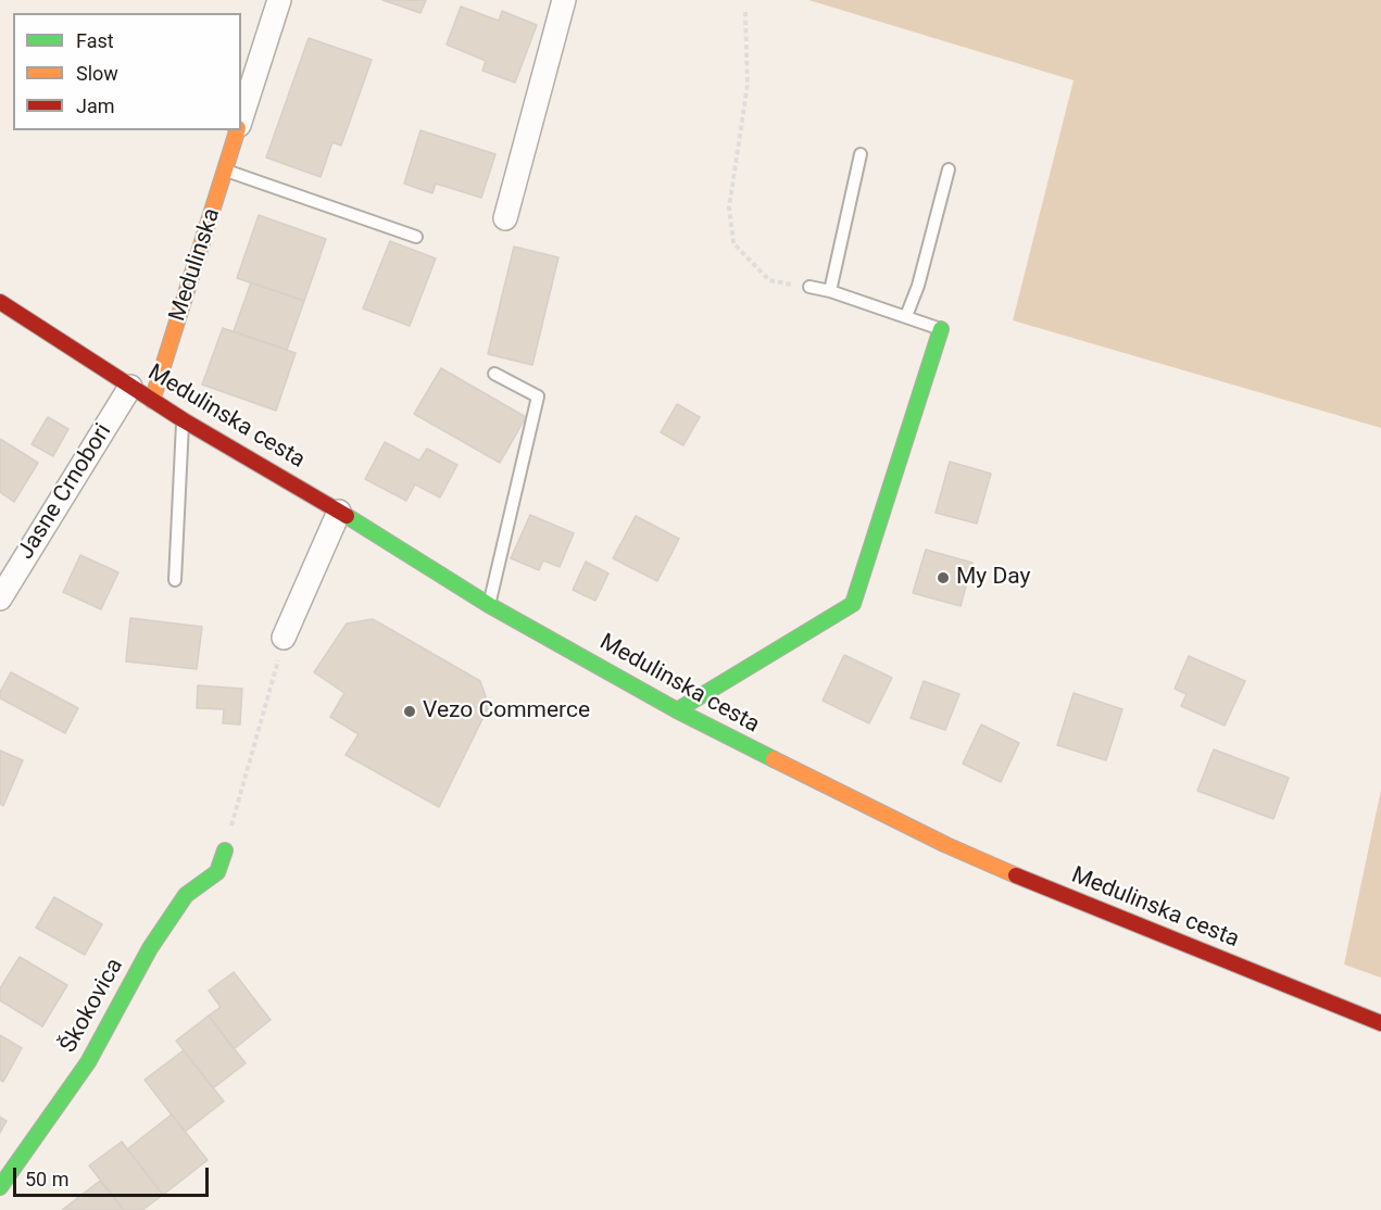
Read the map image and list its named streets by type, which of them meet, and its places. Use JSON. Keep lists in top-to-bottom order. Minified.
{"streets":{"main road":["Medulinska","Medulinska cesta","Škokovica"],"street":["Jasne Crnobori"]},"crossings":[["Medulinska","Medulinska cesta"],["Medulinska cesta","Jasne Crnobori"]],"places":["My Day","Vezo Commerce"],"legend":["Fast","Slow","Jam"],"scale_bar":"50 m"}
